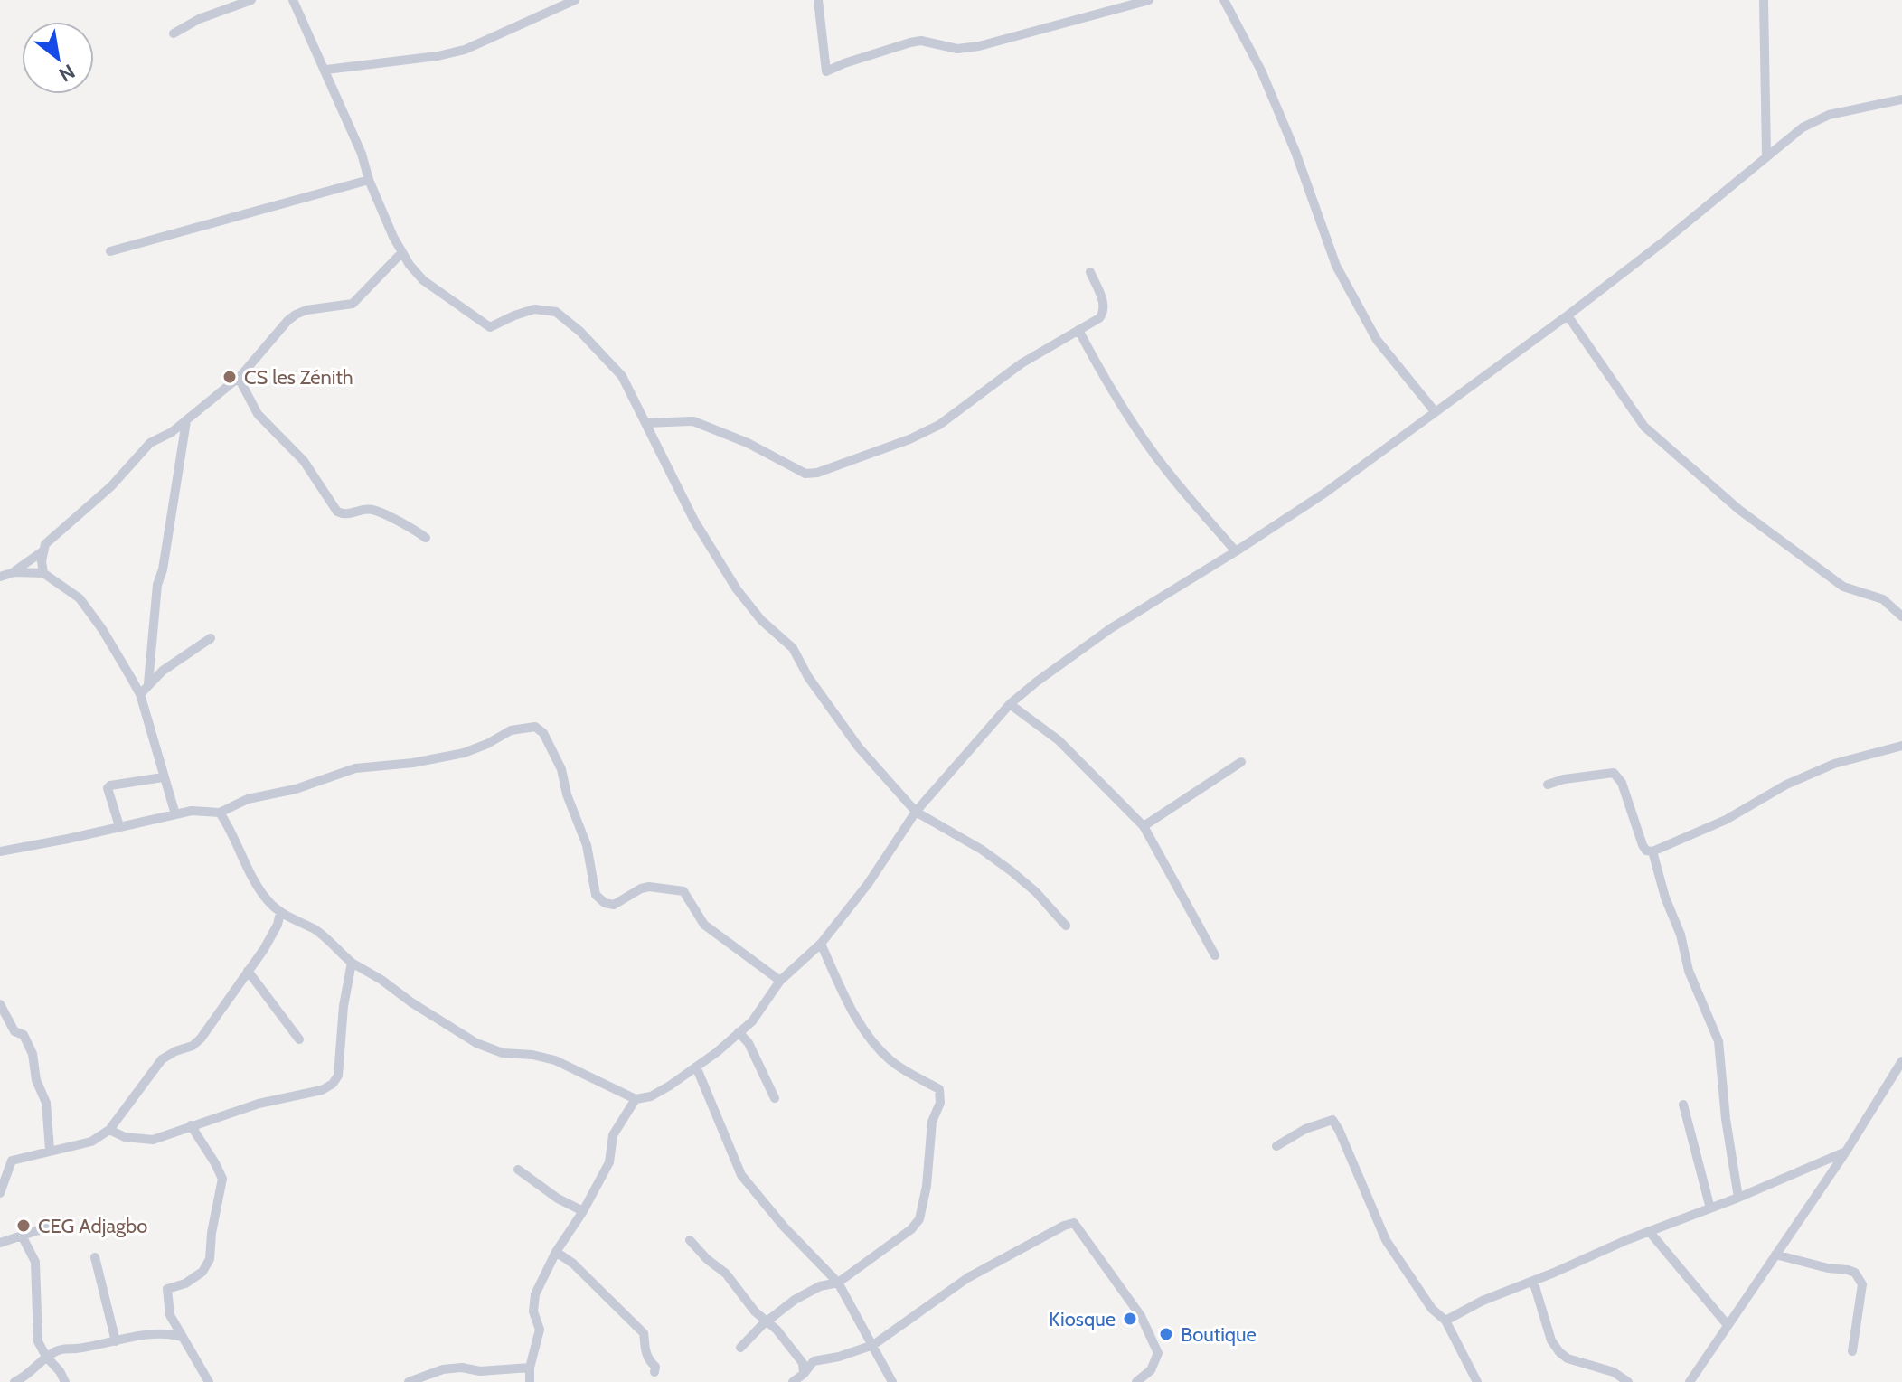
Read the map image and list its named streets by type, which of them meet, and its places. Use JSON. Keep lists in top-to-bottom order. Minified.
{"places":["CS les Zénith","CEG Adjagbo","Kiosque","Boutique"],"north":"bottom right"}
